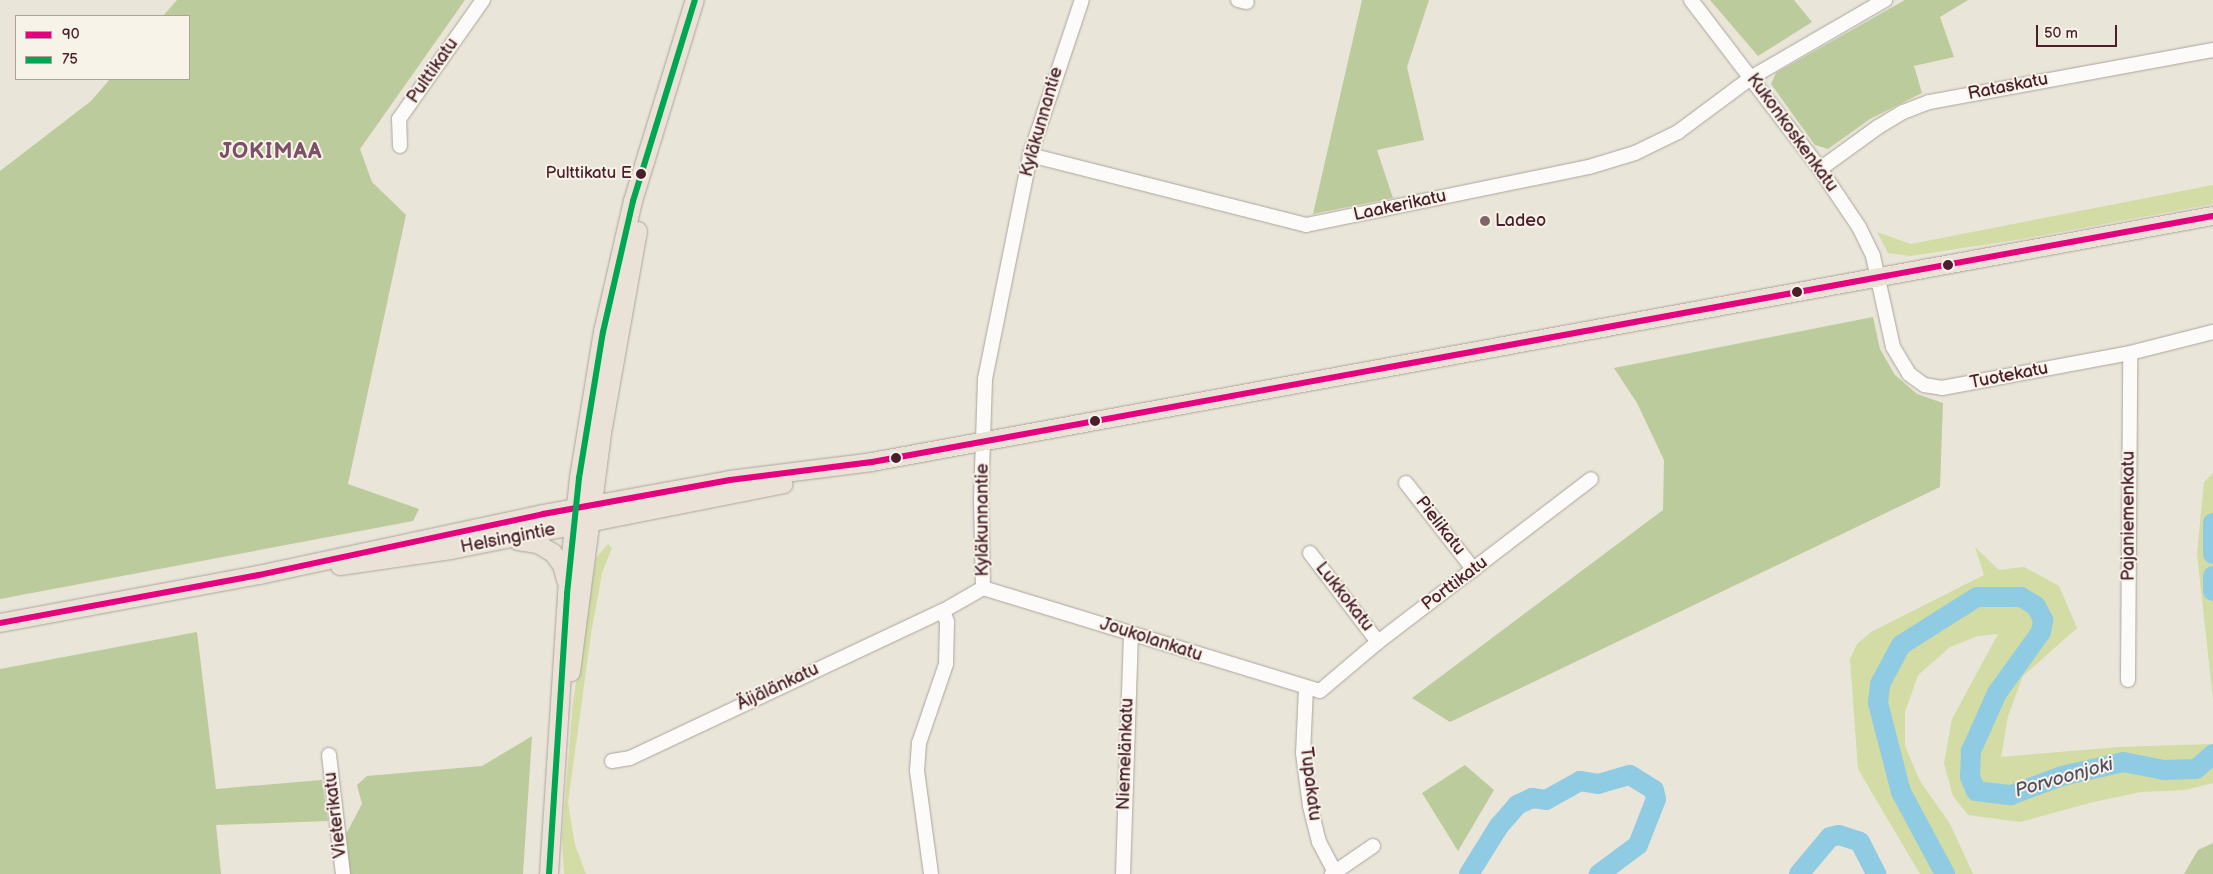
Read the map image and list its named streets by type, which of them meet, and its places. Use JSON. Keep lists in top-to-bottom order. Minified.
{"streets":{"main road":["Helsingintie"],"street":["Pulttikatu","Rataskatu","Kyläkunnantie","Kukonkoskenkatu","Laakerikatu","Tuotekatu","Pajaniemenkatu","Pielikatu","Porttikatu","Lukkokatu","Joukolankatu","Äijälänkatu","Niemelänkatu","Tupakatu","Vieterikatu"]},"crossings":[["Rataskatu","Kukonkoskenkatu"],["Kyläkunnantie","Laakerikatu"],["Kyläkunnantie","Helsingintie"],["Kyläkunnantie","Joukolankatu"],["Kyläkunnantie","Äijälänkatu"],["Kukonkoskenkatu","Laakerikatu"],["Kukonkoskenkatu","Tuotekatu"],["Kukonkoskenkatu","Helsingintie"],["Tuotekatu","Pajaniemenkatu"],["Tuotekatu","Helsingintie"],["Pielikatu","Porttikatu"],["Porttikatu","Lukkokatu"],["Porttikatu","Joukolankatu"],["Joukolankatu","Niemelänkatu"],["Joukolankatu","Tupakatu"]],"districts":["JOKIMAA"],"water":["Porvoonjoki"],"places":["Pulttikatu E","Ladeo"],"lines":["transit line 75","transit line 90"],"legend":["90","75"],"scale_bar":"50 m"}
